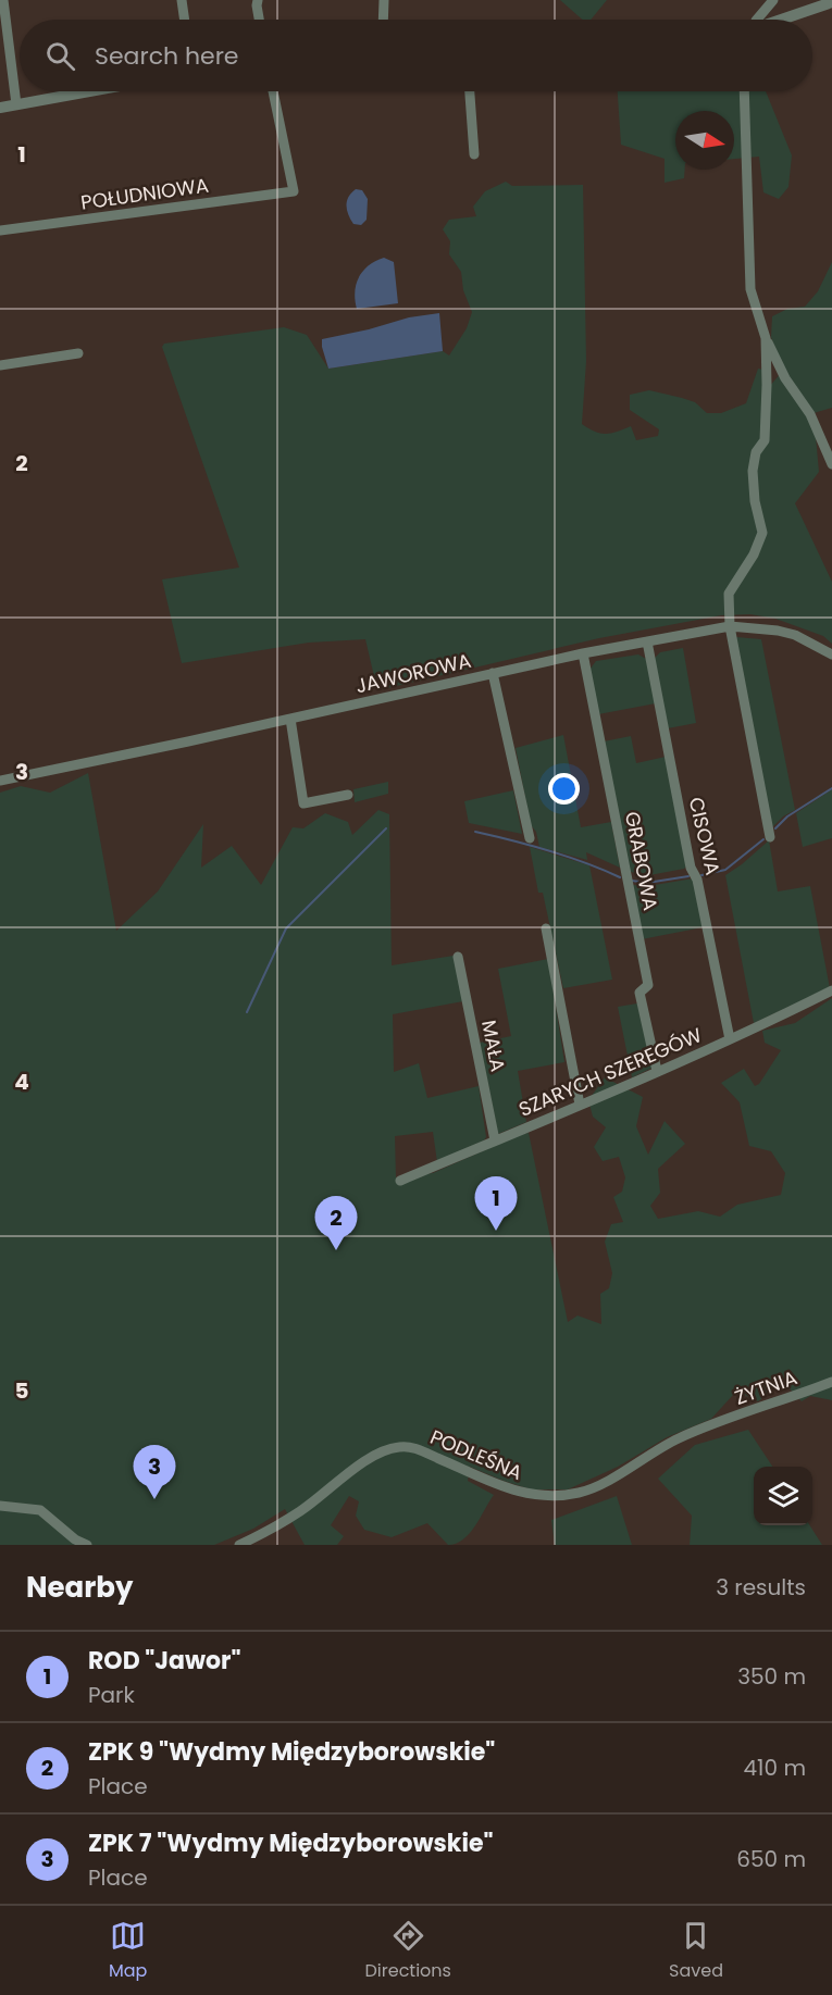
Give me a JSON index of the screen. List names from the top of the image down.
{
  "streets": {
    "street": [
      "POŁUDNIOWA",
      "JAWOROWA",
      "CISOWA",
      "GRABOWA",
      "MAŁA",
      "SZARYCH SZEREGÓW",
      "ŻYTNIA",
      "PODLEŚNA"
    ]
  },
  "crossings": [
    ["JAWOROWA", "CISOWA"],
    ["JAWOROWA", "GRABOWA"],
    ["CISOWA", "SZARYCH SZEREGÓW"],
    ["GRABOWA", "SZARYCH SZEREGÓW"],
    ["MAŁA", "SZARYCH SZEREGÓW"],
    ["ŻYTNIA", "PODLEŚNA"]
  ],
  "north": "right",
  "page": {
    "search": "Search here",
    "pins": ["1", "2", "3"],
    "heading": ["Nearby", "3 results"],
    "list": [
      {
        "mark": "1",
        "name": "ROD \"Jawor\"",
        "note": "Park",
        "value": "350 m"
      },
      {
        "mark": "2",
        "name": "ZPK 9 \"Wydmy Międzyborowskie\"",
        "note": "Place",
        "value": "410 m"
      },
      {
        "mark": "3",
        "name": "ZPK 7 \"Wydmy Międzyborowskie\"",
        "note": "Place",
        "value": "650 m"
      }
    ],
    "nav": ["Map", "Directions", "Saved"]
  },
  "grid": {
    "rows": [
      "1",
      "2",
      "3",
      "4",
      "5"
    ]
  }
}
